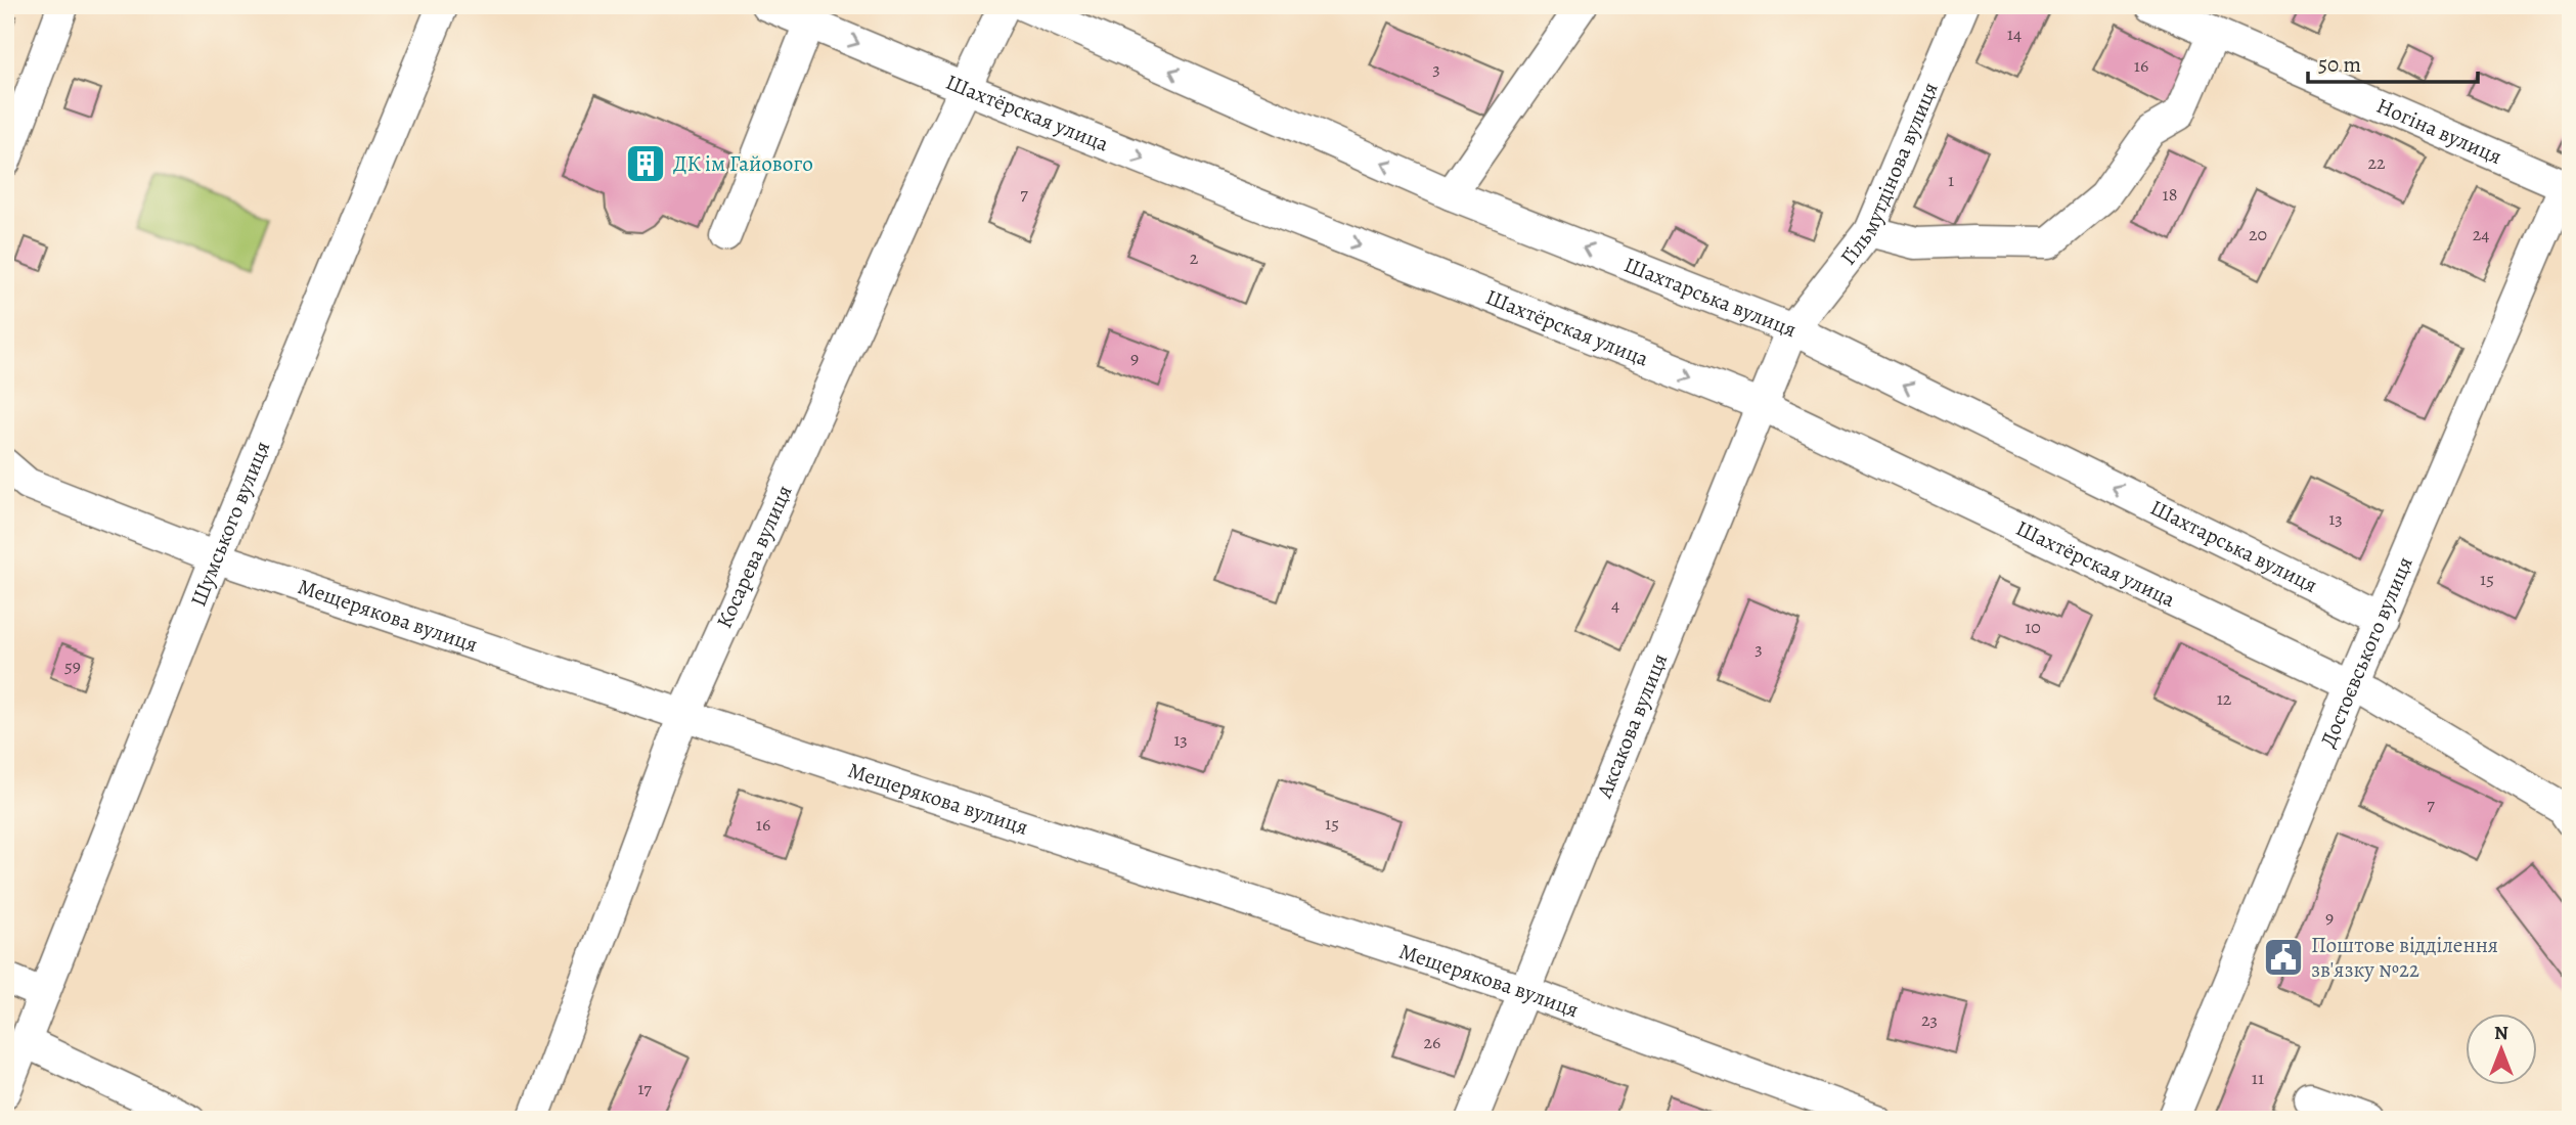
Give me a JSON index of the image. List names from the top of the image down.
{
  "streets": {
    "street": [
      "Шахтёрская улица",
      "Ногіна вулиця",
      "Гільмутдінова вулиця",
      "Шахтарська вулиця",
      "Шумського вулиця",
      "Косарева вулиця",
      "Мещерякова вулиця",
      "Достоєвського вулиця",
      "Аксакова вулиця"
    ]
  },
  "crossings": [
    ["Шахтёрская улица", "Косарева вулиця"],
    ["Шахтёрская улица", "Достоєвського вулиця"],
    ["Шахтёрская улица", "Аксакова вулиця"],
    ["Ногіна вулиця", "Достоєвського вулиця"],
    ["Гільмутдінова вулиця", "Шахтарська вулиця"],
    ["Гільмутдінова вулиця", "Аксакова вулиця"],
    ["Шахтарська вулиця", "Достоєвського вулиця"],
    ["Шахтарська вулиця", "Аксакова вулиця"],
    ["Шумського вулиця", "Мещерякова вулиця"],
    ["Косарева вулиця", "Мещерякова вулиця"],
    ["Мещерякова вулиця", "Аксакова вулиця"]
  ],
  "one_way": ["Шахтёрская улица", "Шахтарська вулиця"],
  "places": {
    "building": ["ДК ім Гайового"],
    "public building": ["Поштове відділення зв'язку №22"]
  },
  "house_numbers": [
    "14",
    "16",
    "3",
    "22",
    "1",
    "7",
    "18",
    "20",
    "24",
    "2",
    "9",
    "13",
    "15",
    "4",
    "10",
    "3",
    "59",
    "12",
    "13",
    "7",
    "15",
    "16",
    "9",
    "23",
    "26",
    "11",
    "17"
  ],
  "scale_bar": "50 m",
  "north": "top"
}
